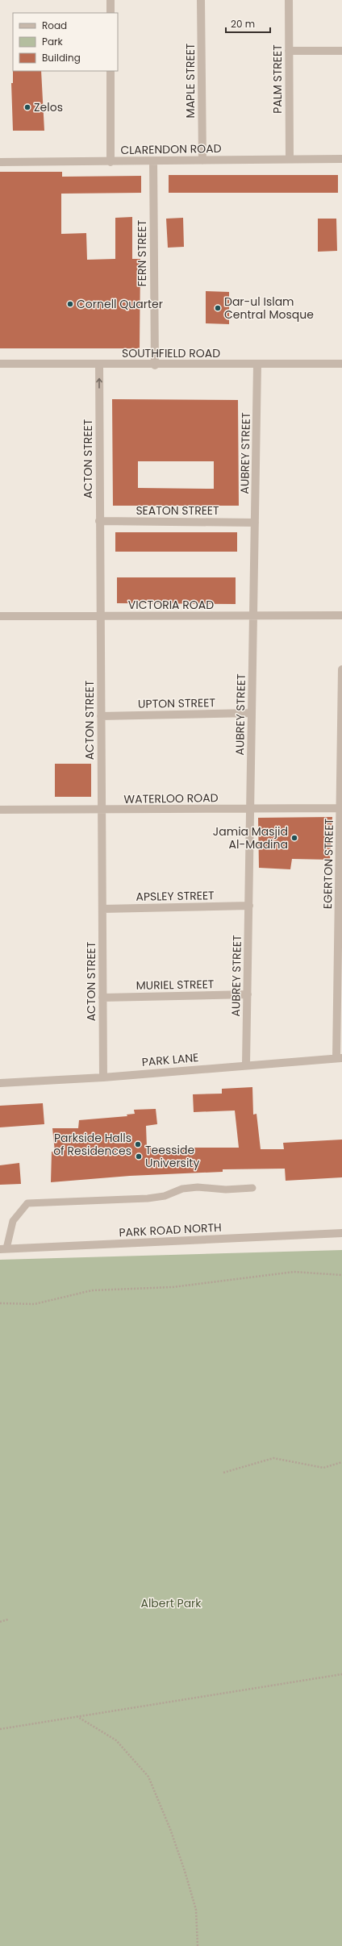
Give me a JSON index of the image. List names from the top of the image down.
{
  "streets": {
    "street": [
      "PALM STREET",
      "MAPLE STREET",
      "CLARENDON ROAD",
      "FERN STREET",
      "SOUTHFIELD ROAD",
      "AUBREY STREET",
      "ACTON STREET",
      "SEATON STREET",
      "VICTORIA ROAD",
      "UPTON STREET",
      "WATERLOO ROAD",
      "EGERTON STREET",
      "APSLEY STREET",
      "MURIEL STREET",
      "PARK LANE",
      "PARK ROAD NORTH"
    ]
  },
  "crossings": [
    ["PALM STREET", "CLARENDON ROAD"],
    ["MAPLE STREET", "CLARENDON ROAD"],
    ["CLARENDON ROAD", "FERN STREET"],
    ["FERN STREET", "SOUTHFIELD ROAD"],
    ["SOUTHFIELD ROAD", "AUBREY STREET"],
    ["SOUTHFIELD ROAD", "ACTON STREET"],
    ["AUBREY STREET", "SEATON STREET"],
    ["AUBREY STREET", "VICTORIA ROAD"],
    ["AUBREY STREET", "UPTON STREET"],
    ["AUBREY STREET", "WATERLOO ROAD"],
    ["AUBREY STREET", "APSLEY STREET"],
    ["AUBREY STREET", "MURIEL STREET"],
    ["AUBREY STREET", "PARK LANE"],
    ["ACTON STREET", "SEATON STREET"],
    ["ACTON STREET", "VICTORIA ROAD"],
    ["ACTON STREET", "UPTON STREET"],
    ["ACTON STREET", "WATERLOO ROAD"],
    ["ACTON STREET", "APSLEY STREET"],
    ["ACTON STREET", "MURIEL STREET"],
    ["ACTON STREET", "PARK LANE"],
    ["WATERLOO ROAD", "EGERTON STREET"],
    ["EGERTON STREET", "PARK LANE"]
  ],
  "parks": ["Albert Park"],
  "places": [
    "Zelos",
    "Cornell Quarter",
    "Dar-ul Islam Central Mosque",
    "Jamia Masjid Al-Madina",
    "Parkside Halls of Residences",
    "Teesside University"
  ],
  "legend": ["Road", "Park", "Building"],
  "scale_bar": "20 m"
}
